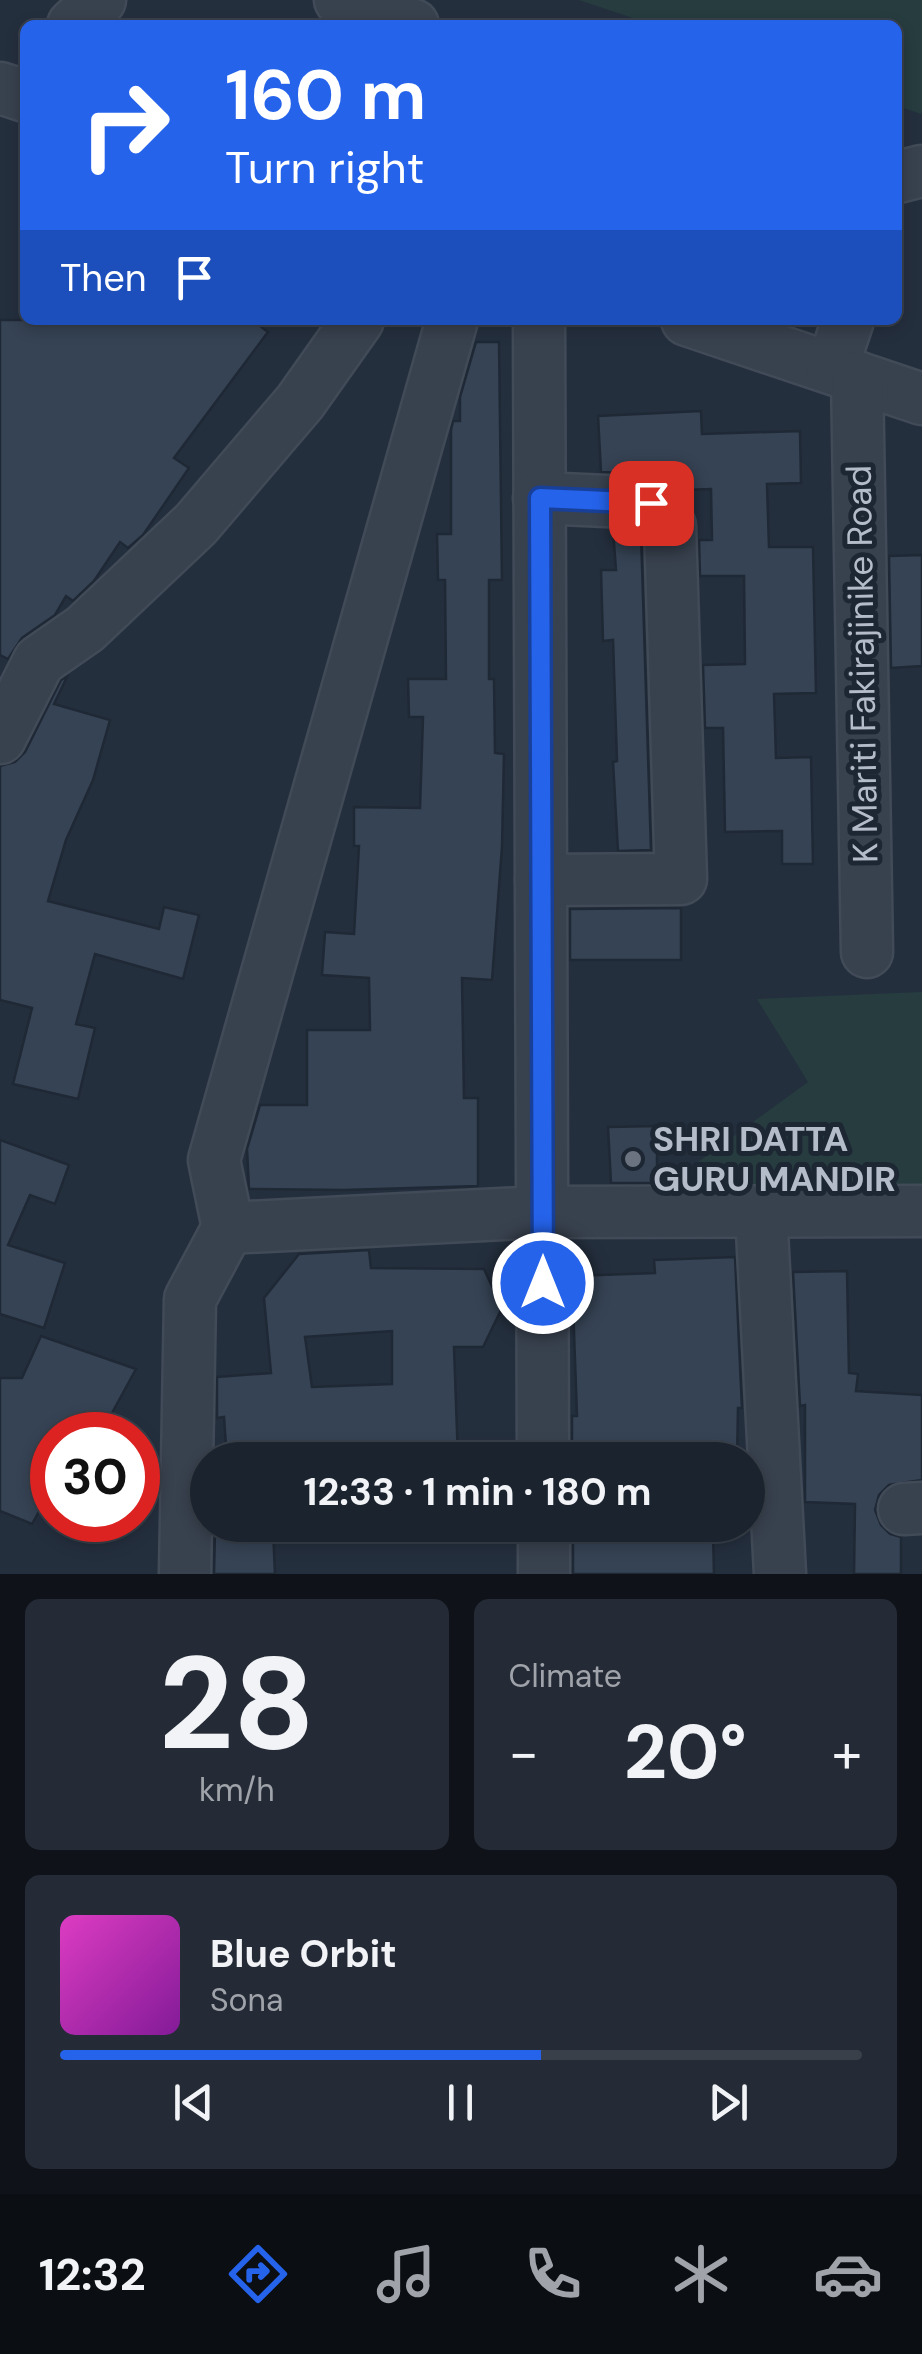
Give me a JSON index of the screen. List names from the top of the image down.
{
  "streets": {
    "street": ["K Mariti Fakirajinike Road"]
  },
  "places": ["SHRI DATTA GURU MANDIR"],
  "page": {
    "turn": ["160 m", "Turn right"],
    "then": "Then",
    "limit": "30",
    "trip": "12:33 · 1 min · 180 m",
    "tile": [
      ["28", "km/h"],
      "Climate"
    ],
    "heat": ["−", "20°", "+"],
    "song": ["Blue Orbit", "Sona"],
    "tabs": "12:32"
  }
}
